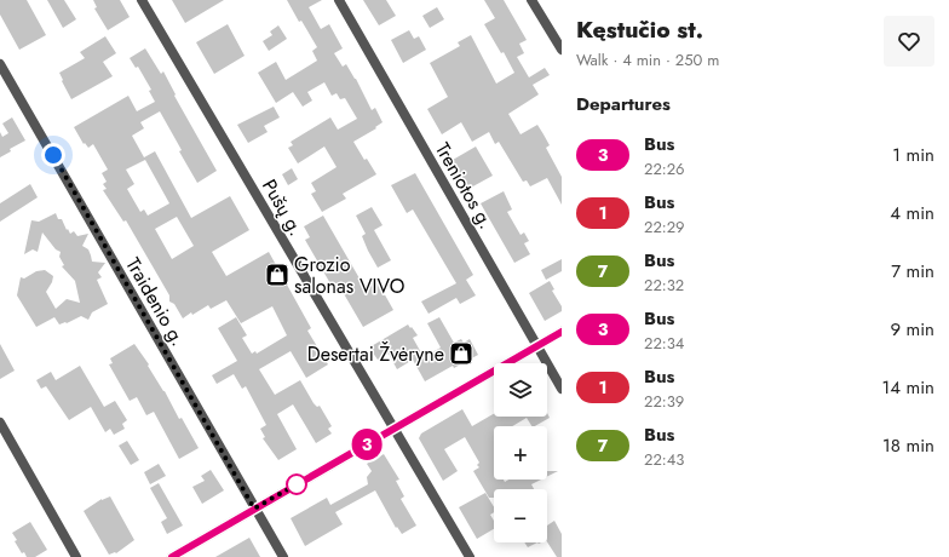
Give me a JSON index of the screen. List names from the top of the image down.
{
  "streets": {
    "street": ["Treniotos g.", "Pušų g.", "Traidenio g."]
  },
  "places": {
    "shop": ["Grozio salonas VIVO", "Desertai Žvėryne"]
  },
  "lines": ["bus line 3"],
  "page": {
    "on_map": "3",
    "heading": [
      ["Kęstučio st.", "Walk · 4 min · 250 m"],
      "Departures"
    ],
    "list": [
      {
        "mark": "3",
        "name": "Bus",
        "note": "22:26",
        "value": "1 min"
      },
      {
        "mark": "1",
        "name": "Bus",
        "note": "22:29",
        "value": "4 min"
      },
      {
        "mark": "7",
        "name": "Bus",
        "note": "22:32",
        "value": "7 min"
      },
      {
        "mark": "3",
        "name": "Bus",
        "note": "22:34",
        "value": "9 min"
      },
      {
        "mark": "1",
        "name": "Bus",
        "note": "22:39",
        "value": "14 min"
      },
      {
        "mark": "7",
        "name": "Bus",
        "note": "22:43",
        "value": "18 min"
      }
    ],
    "map_buttons": ["+", "−"]
  }
}
